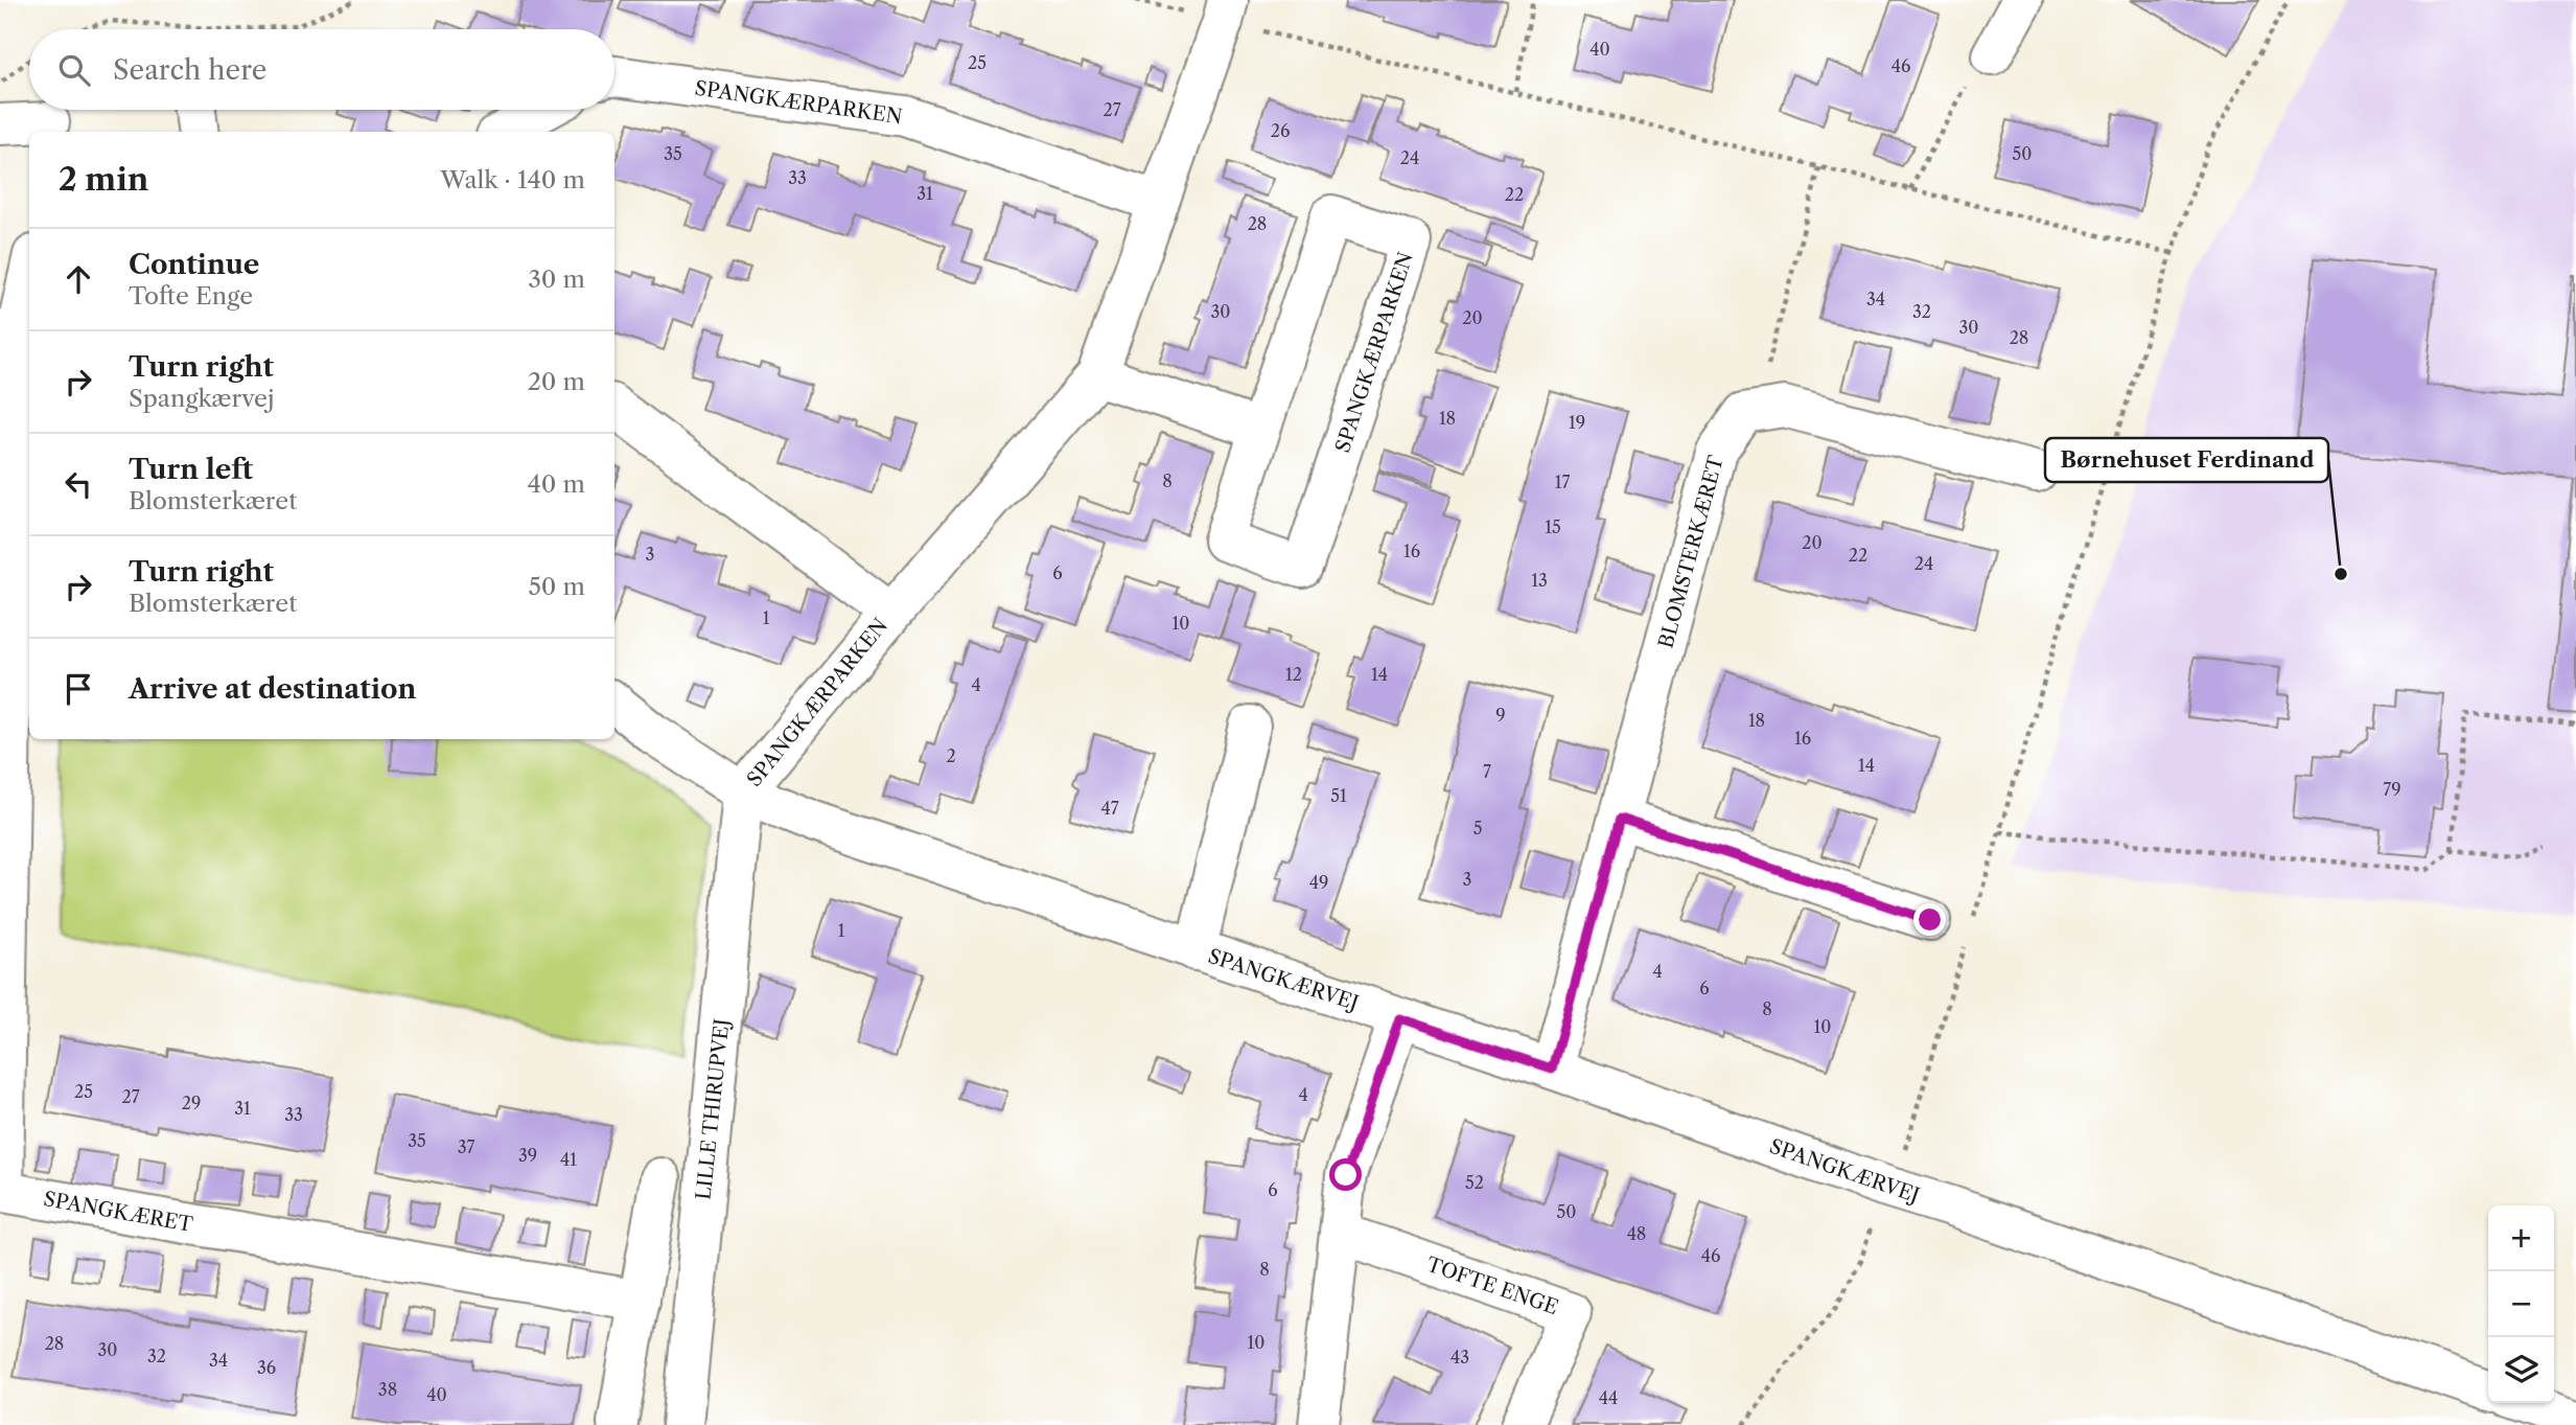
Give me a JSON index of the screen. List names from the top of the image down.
{
  "streets": {
    "street": [
      "SPANGKÆRPARKEN",
      "BLOMSTERKÆRET",
      "SPANGKÆRVEJ",
      "LILLE THIRUPVEJ",
      "SPANGKÆRET",
      "TOFTE ENGE"
    ]
  },
  "crossings": [
    ["SPANGKÆRPARKEN", "SPANGKÆRVEJ"],
    ["SPANGKÆRPARKEN", "LILLE THIRUPVEJ"],
    ["BLOMSTERKÆRET", "SPANGKÆRVEJ"],
    ["SPANGKÆRVEJ", "LILLE THIRUPVEJ"]
  ],
  "places": ["Børnehuset Ferdinand"],
  "house_numbers": [
    "40",
    "25",
    "46",
    "27",
    "26",
    "35",
    "50",
    "24",
    "33",
    "31",
    "22",
    "28",
    "34",
    "30",
    "32",
    "20",
    "30",
    "28",
    "18",
    "19",
    "8",
    "17",
    "15",
    "20",
    "16",
    "3",
    "22",
    "24",
    "6",
    "13",
    "1",
    "10",
    "12",
    "14",
    "4",
    "9",
    "18",
    "16",
    "2",
    "14",
    "7",
    "79",
    "51",
    "47",
    "5",
    "3",
    "49",
    "1",
    "4",
    "6",
    "8",
    "10",
    "25",
    "4",
    "27",
    "29",
    "31",
    "33",
    "35",
    "37",
    "39",
    "41",
    "52",
    "6",
    "50",
    "48",
    "46",
    "8",
    "10",
    "28",
    "30",
    "32",
    "43",
    "34",
    "36",
    "38",
    "40",
    "44"
  ],
  "page": {
    "search": "Search here",
    "heading": ["2 min", "Walk · 140 m"],
    "list": [
      ["Continue", "Tofte Enge", "30 m"],
      ["Turn right", "Spangkærvej", "20 m"],
      ["Turn left", "Blomsterkæret", "40 m"],
      ["Turn right", "Blomsterkæret", "50 m"],
      "Arrive at destination"
    ],
    "map_buttons": ["+", "−"]
  }
}
